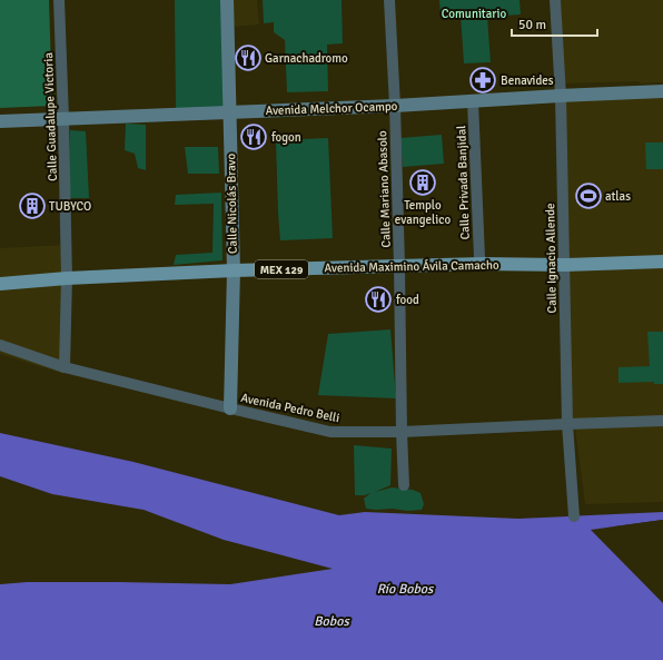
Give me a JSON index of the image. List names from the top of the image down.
{
  "streets": {
    "main road": ["Avenida Maximino Ávila Camacho", "MEX 129"],
    "street": [
      "Avenida Melchor Ocampo",
      "Calle Guadalupe Victoria",
      "Calle Privada Banjidal",
      "Calle Mariano Abasolo",
      "Calle Nicolás Bravo",
      "Calle Ignacio Allende",
      "Avenida Pedro Belli"
    ]
  },
  "crossings": [
    ["Avenida Melchor Ocampo", "Calle Guadalupe Victoria"],
    ["Avenida Melchor Ocampo", "Calle Privada Banjidal"],
    ["Avenida Melchor Ocampo", "Calle Mariano Abasolo"],
    ["Avenida Melchor Ocampo", "Calle Nicolás Bravo"],
    ["Avenida Melchor Ocampo", "Calle Ignacio Allende"],
    ["Calle Guadalupe Victoria", "Avenida Maximino Ávila Camacho"],
    ["Calle Guadalupe Victoria", "Avenida Pedro Belli"],
    ["Calle Privada Banjidal", "Avenida Maximino Ávila Camacho"],
    ["Calle Mariano Abasolo", "Avenida Maximino Ávila Camacho"],
    ["Calle Mariano Abasolo", "Avenida Pedro Belli"],
    ["Calle Nicolás Bravo", "Avenida Maximino Ávila Camacho"],
    ["Calle Nicolás Bravo", "Avenida Pedro Belli"],
    ["Calle Ignacio Allende", "Avenida Maximino Ávila Camacho"],
    ["Calle Ignacio Allende", "Avenida Pedro Belli"]
  ],
  "water": ["Río Bobos", "Bobos"],
  "parks": ["Comunitario"],
  "places": {
    "restaurant": ["Garnachadromo", "fogon", "food"],
    "pharmacy": ["Benavides"],
    "building": ["Templo evangelico", "TUBYCO"],
    "sports": ["atlas"]
  },
  "scale_bar": "50 m"
}
